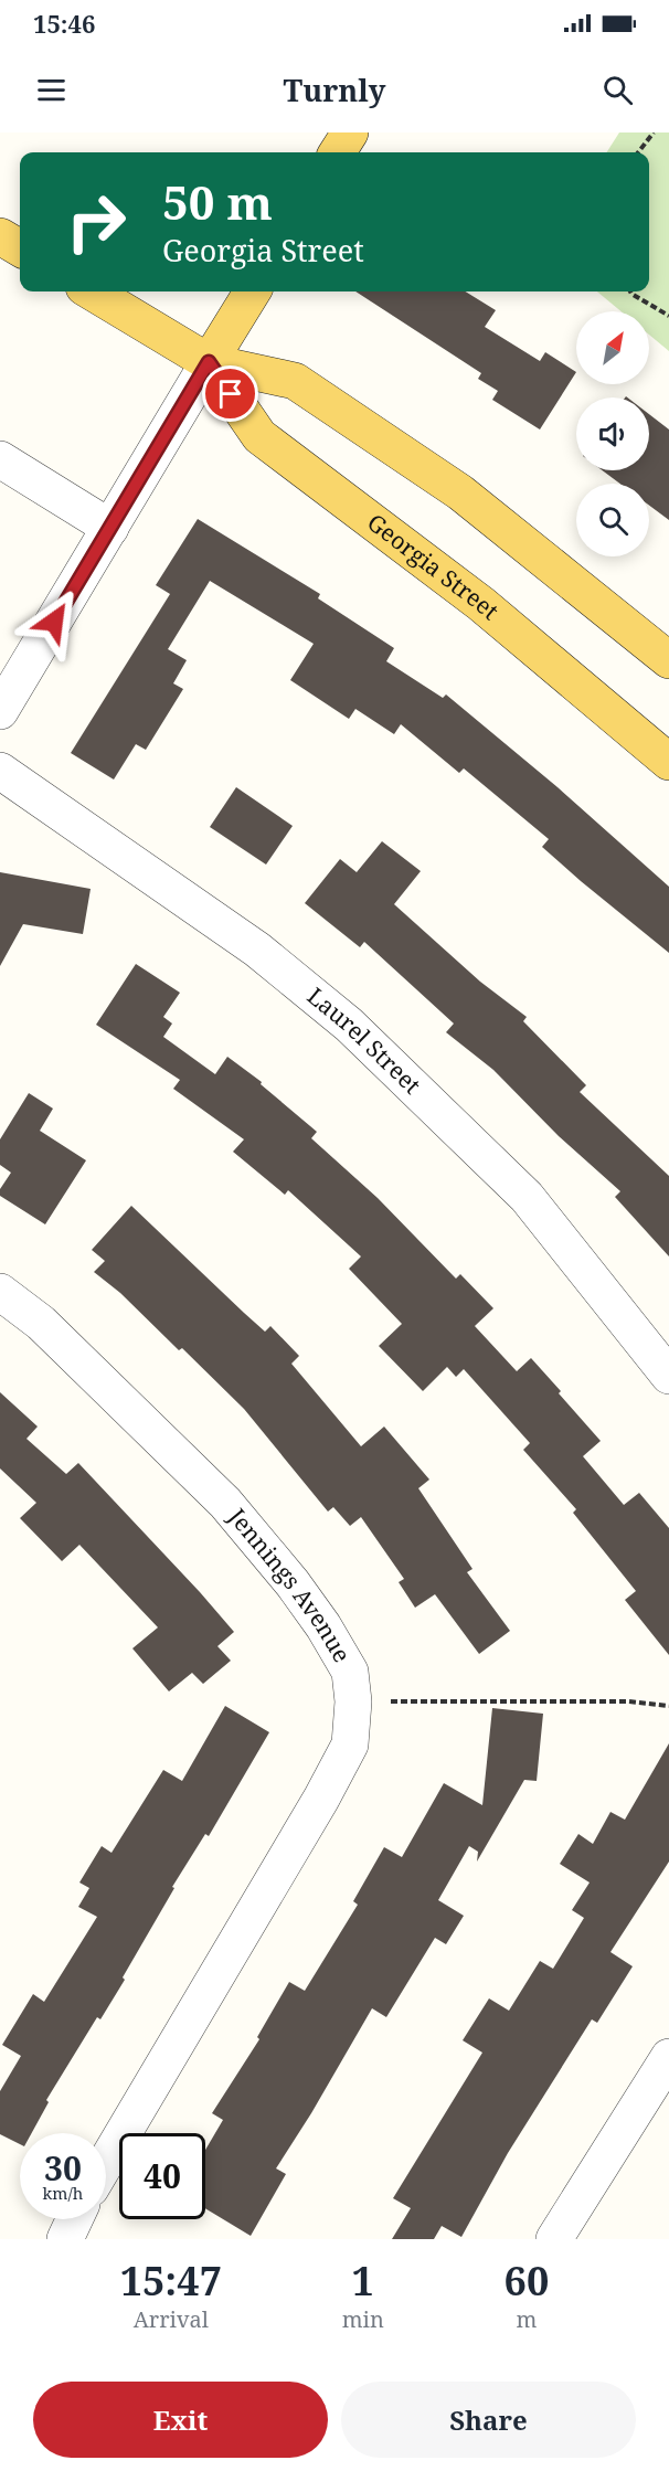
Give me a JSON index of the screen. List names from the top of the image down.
{
  "streets": {
    "main road": ["Georgia Street"],
    "street": ["Laurel Street", "Jennings Avenue"]
  },
  "north": "top right",
  "page": {
    "status": "15:46",
    "header": "Turnly",
    "turn": ["50 m", "Georgia Street"],
    "speed": "30 km/h",
    "limit": "40",
    "eta": [
      "15:47",
      "Arrival",
      "1",
      "min",
      "60",
      "m"
    ],
    "buttons": ["Exit", "Share"]
  }
}
